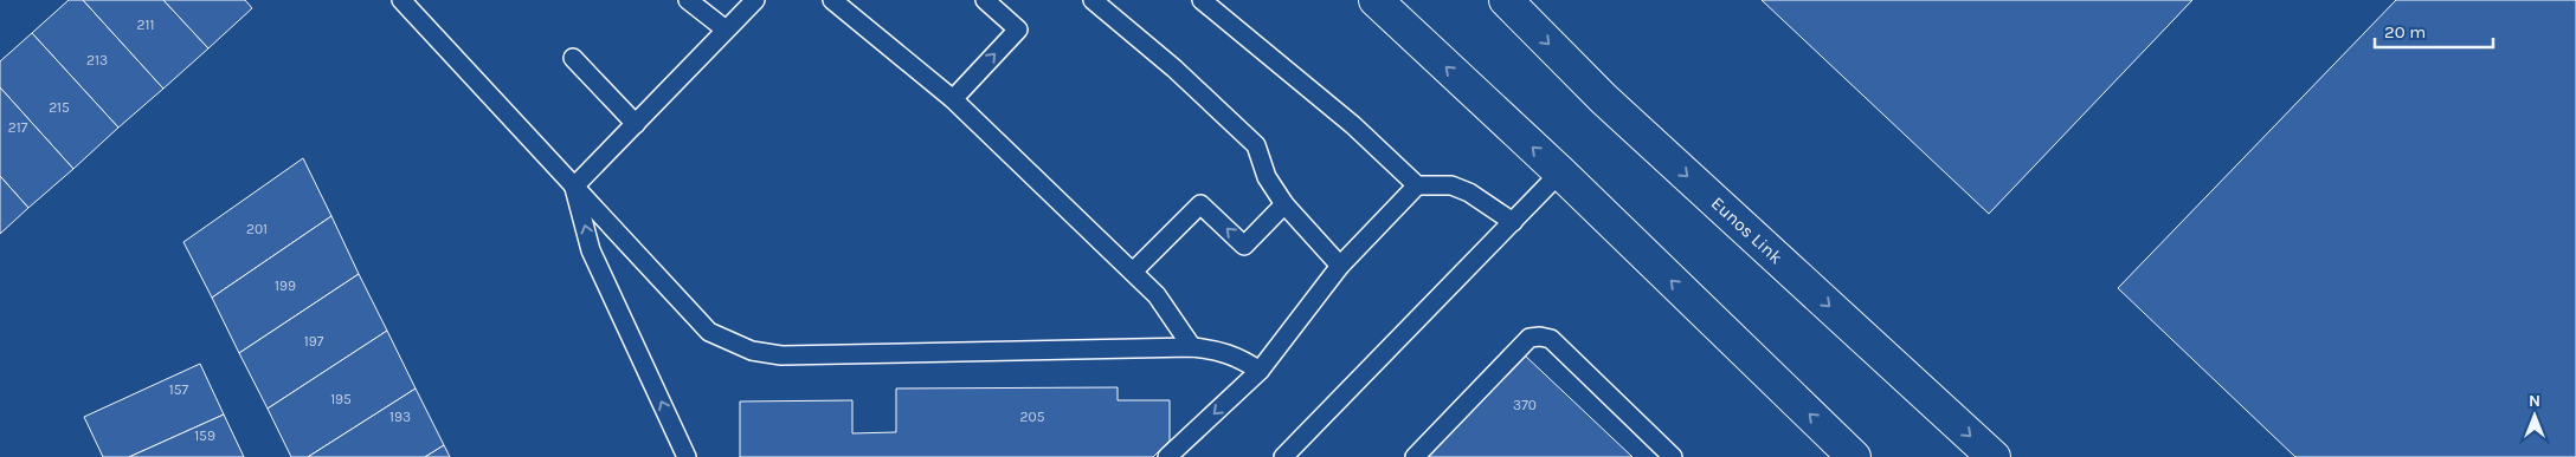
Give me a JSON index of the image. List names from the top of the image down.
{
  "streets": {
    "highway": ["Eunos Link"]
  },
  "house_numbers": [
    "211",
    "213",
    "215",
    "217",
    "201",
    "199",
    "197",
    "157",
    "195",
    "370",
    "193",
    "205",
    "159"
  ],
  "scale_bar": "20 m",
  "north": "top"
}
